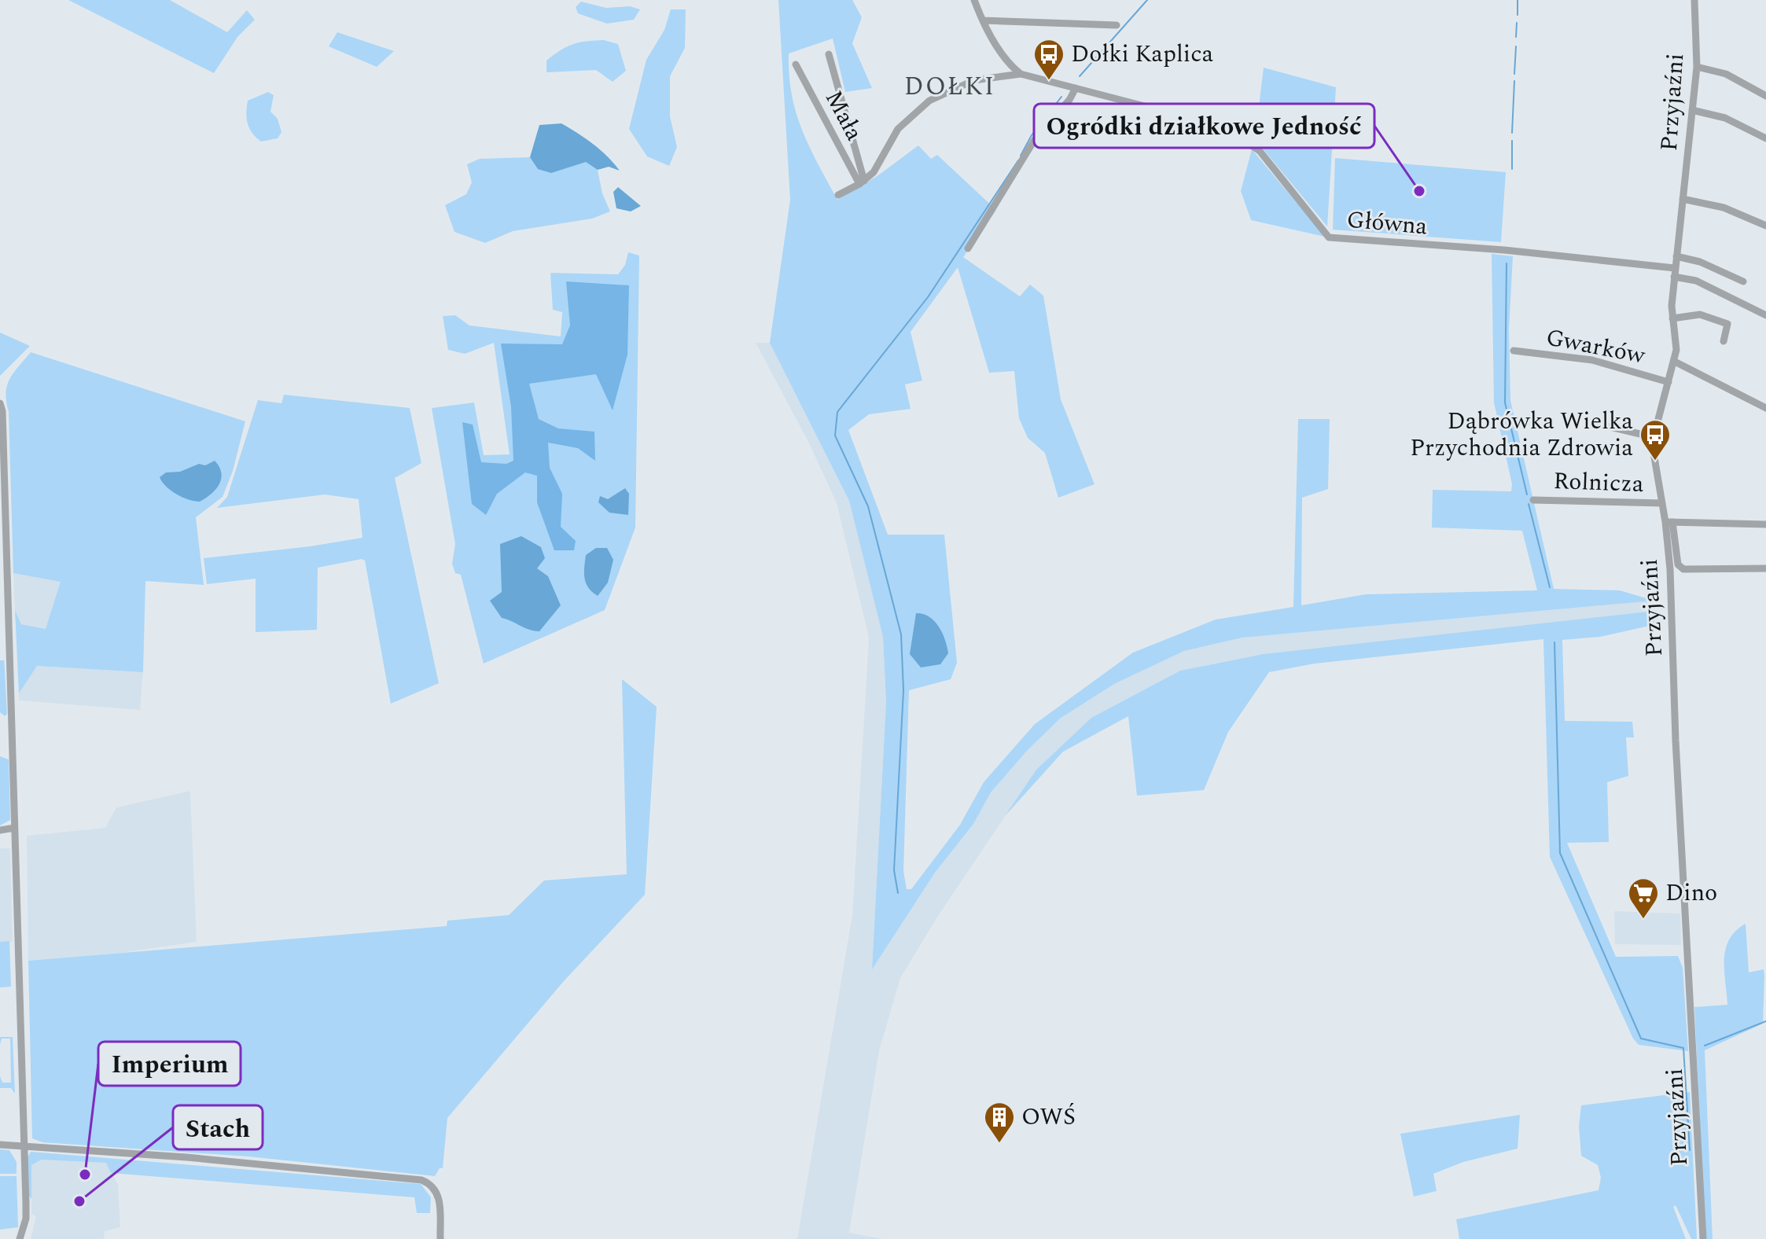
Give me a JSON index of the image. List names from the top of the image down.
{
  "streets": {
    "street": [
      "Przyjaźni",
      "Mała",
      "Główna",
      "Gwarków",
      "Rolnicza"
    ]
  },
  "crossings": [
    ["Przyjaźni", "Główna"],
    ["Przyjaźni", "Gwarków"],
    ["Przyjaźni", "Rolnicza"],
    ["Mała", "Główna"]
  ],
  "districts": ["DOŁKI"],
  "places": {
    "bus stop": ["Dołki Kaplica", "Dąbrówka Wielka Przychodnia Zdrowia"],
    "other": ["Ogródki działkowe Jedność", "Imperium", "Stach"],
    "supermarket": ["Dino"],
    "building": ["OWŚ"]
  }
}
